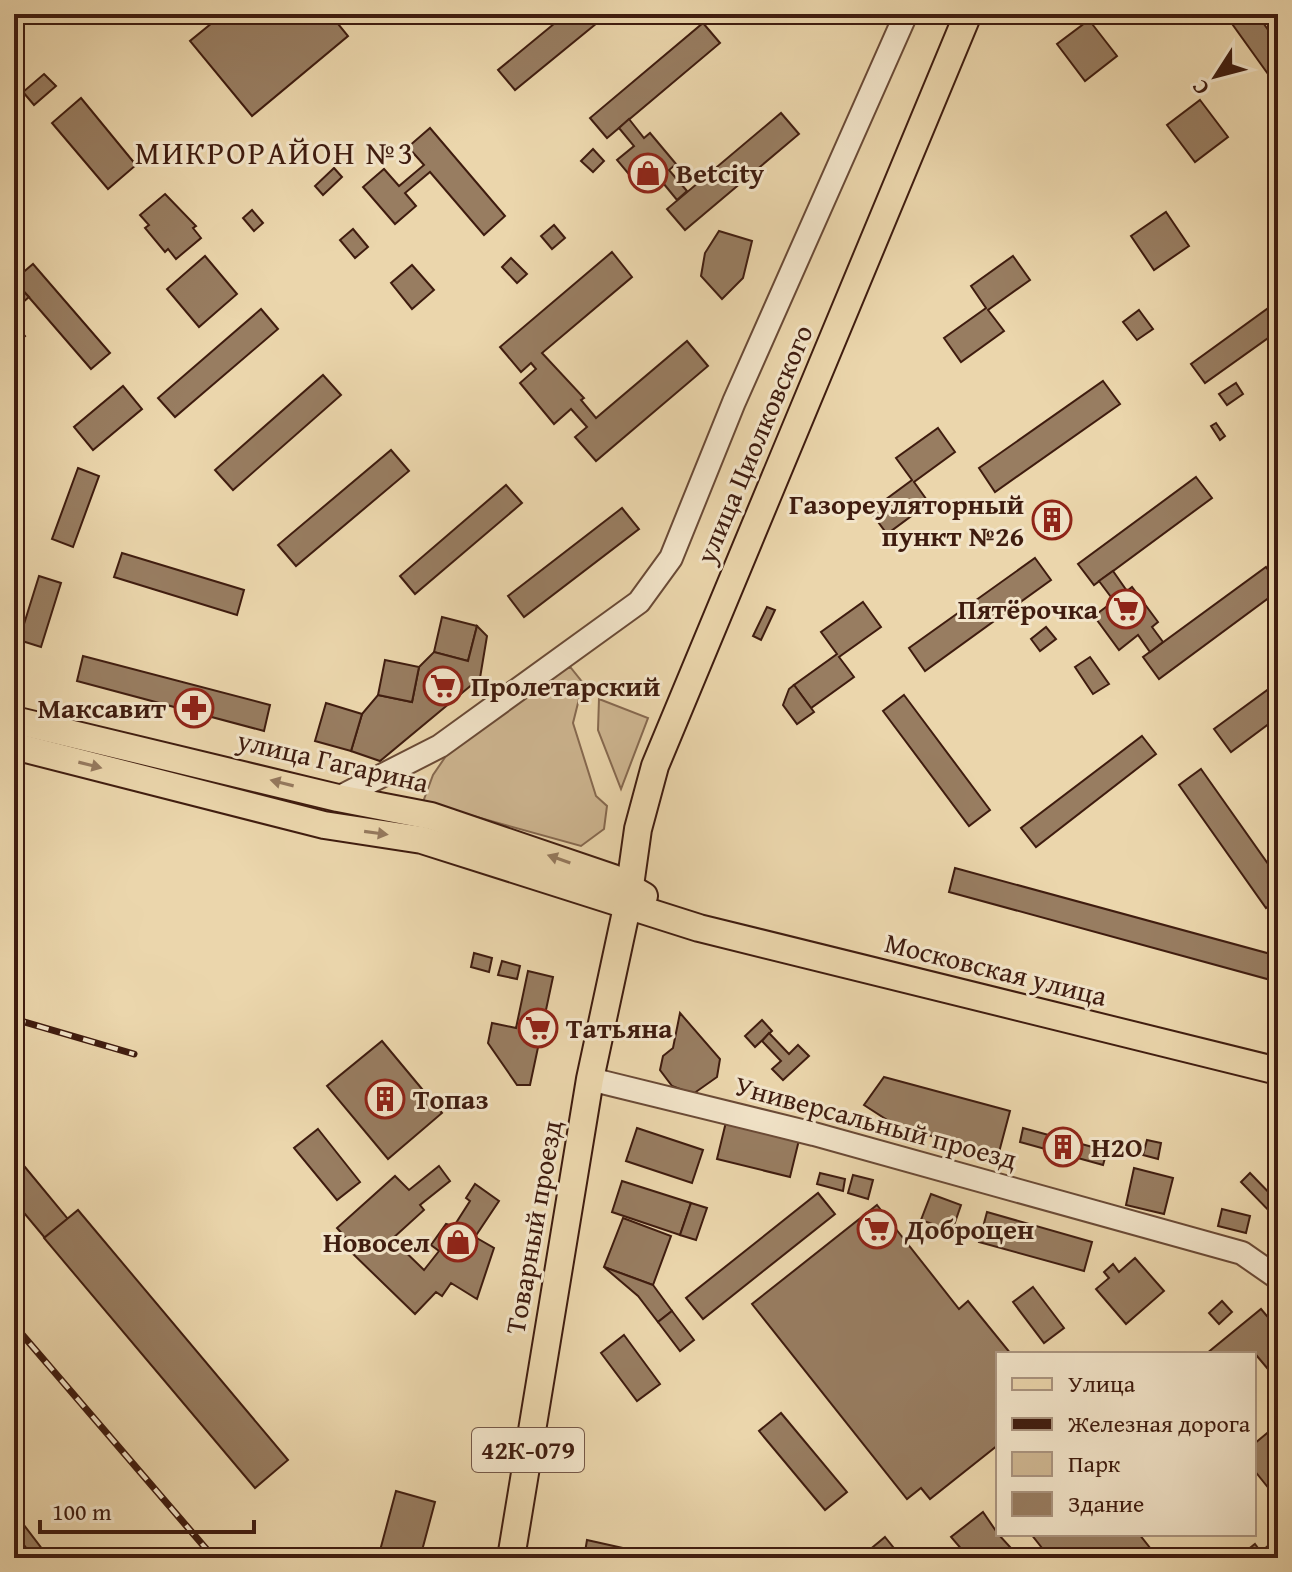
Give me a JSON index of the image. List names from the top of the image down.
{
  "streets": {
    "main road": [
      "улица Циолковского",
      "улица Гагарина",
      "Московская улица",
      "Товарный проезд",
      "42К-079"
    ],
    "street": ["Универсальный проезд"]
  },
  "crossings": [
    ["улица Циолковского", "улица Гагарина"],
    ["улица Циолковского", "Московская улица"],
    ["улица Циолковского", "Товарный проезд"],
    ["улица Гагарина", "Московская улица"],
    ["улица Гагарина", "Товарный проезд"],
    ["Московская улица", "Товарный проезд"],
    ["Универсальный проезд", "Товарный проезд"]
  ],
  "districts": ["МИКРОРАЙОН №3"],
  "places": {
    "shop": ["Betcity", "Новосел"],
    "building": ["Газореуляторный пункт №26", "Топаз", "Н2О"],
    "supermarket": [
      "Пятёрочка",
      "Пролетарский",
      "Татьяна",
      "Доброцен"
    ],
    "pharmacy": ["Максавит"]
  },
  "legend": [
    "Улица",
    "Железная дорога",
    "Парк",
    "Здание"
  ],
  "scale_bar": "100 m",
  "north": "bottom left"
}
